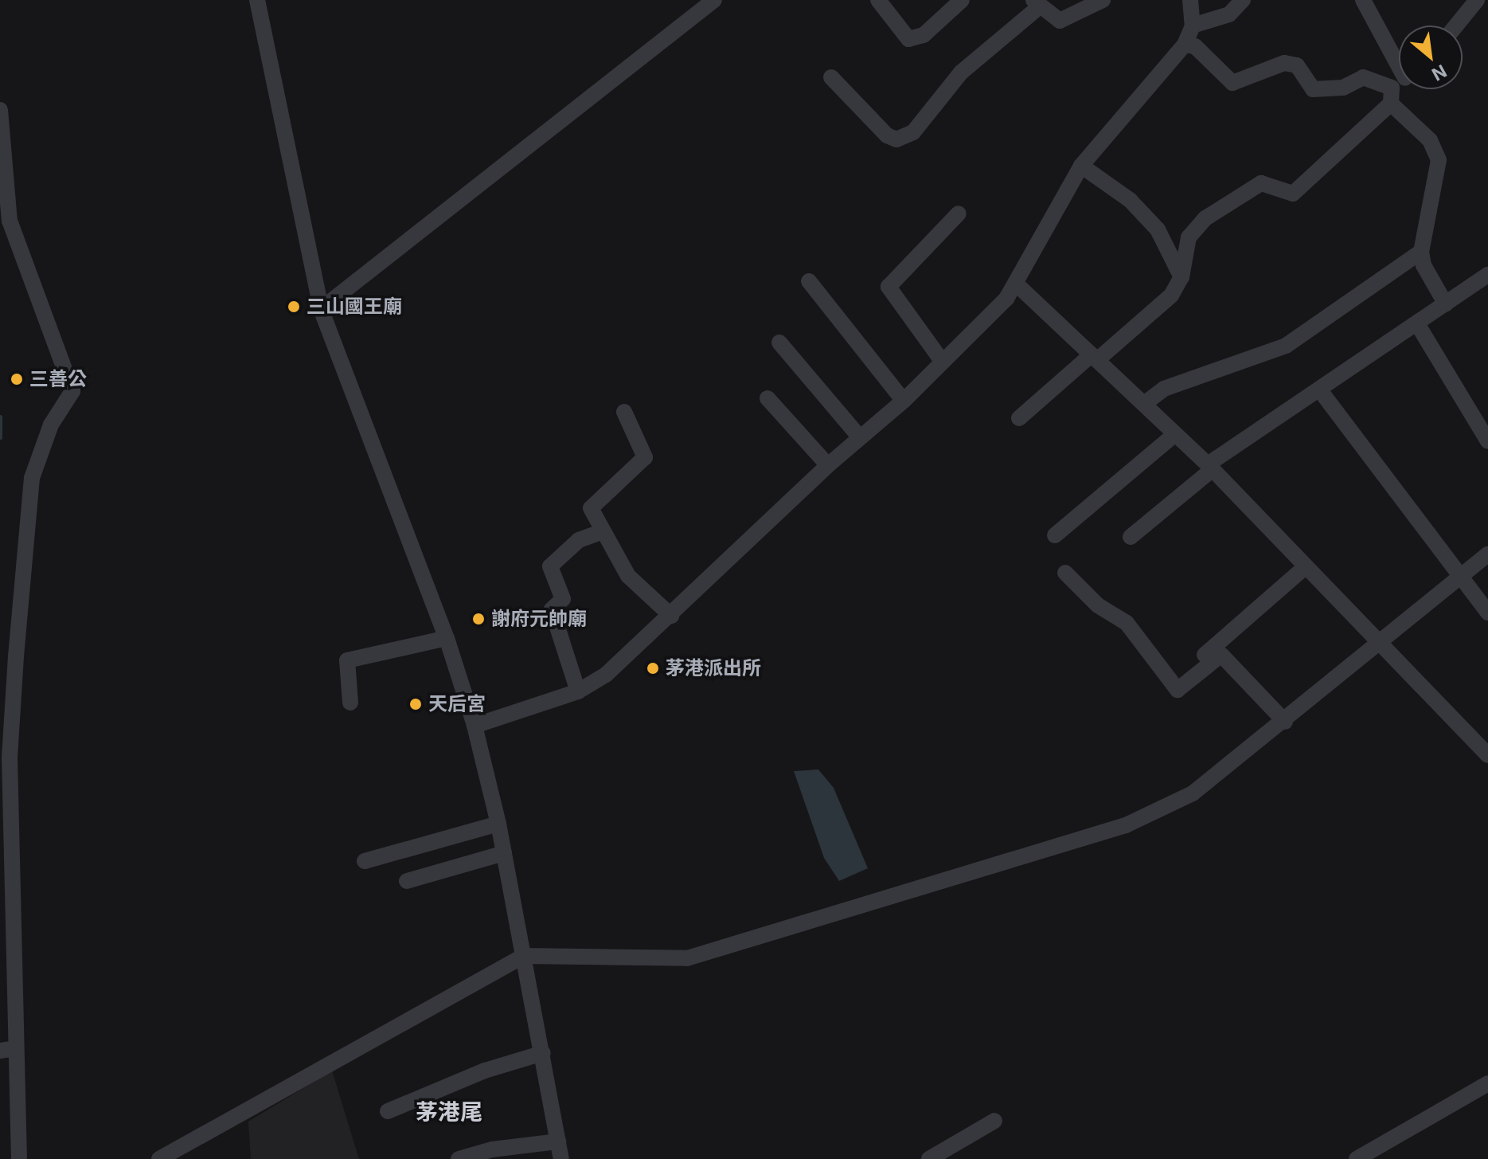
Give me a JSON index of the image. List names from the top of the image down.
{
  "districts": ["茅港尾"],
  "places": [
    "三山國王廟",
    "三善公",
    "謝府元帥廟",
    "茅港派出所",
    "天后宮"
  ],
  "north": "bottom right"
}
